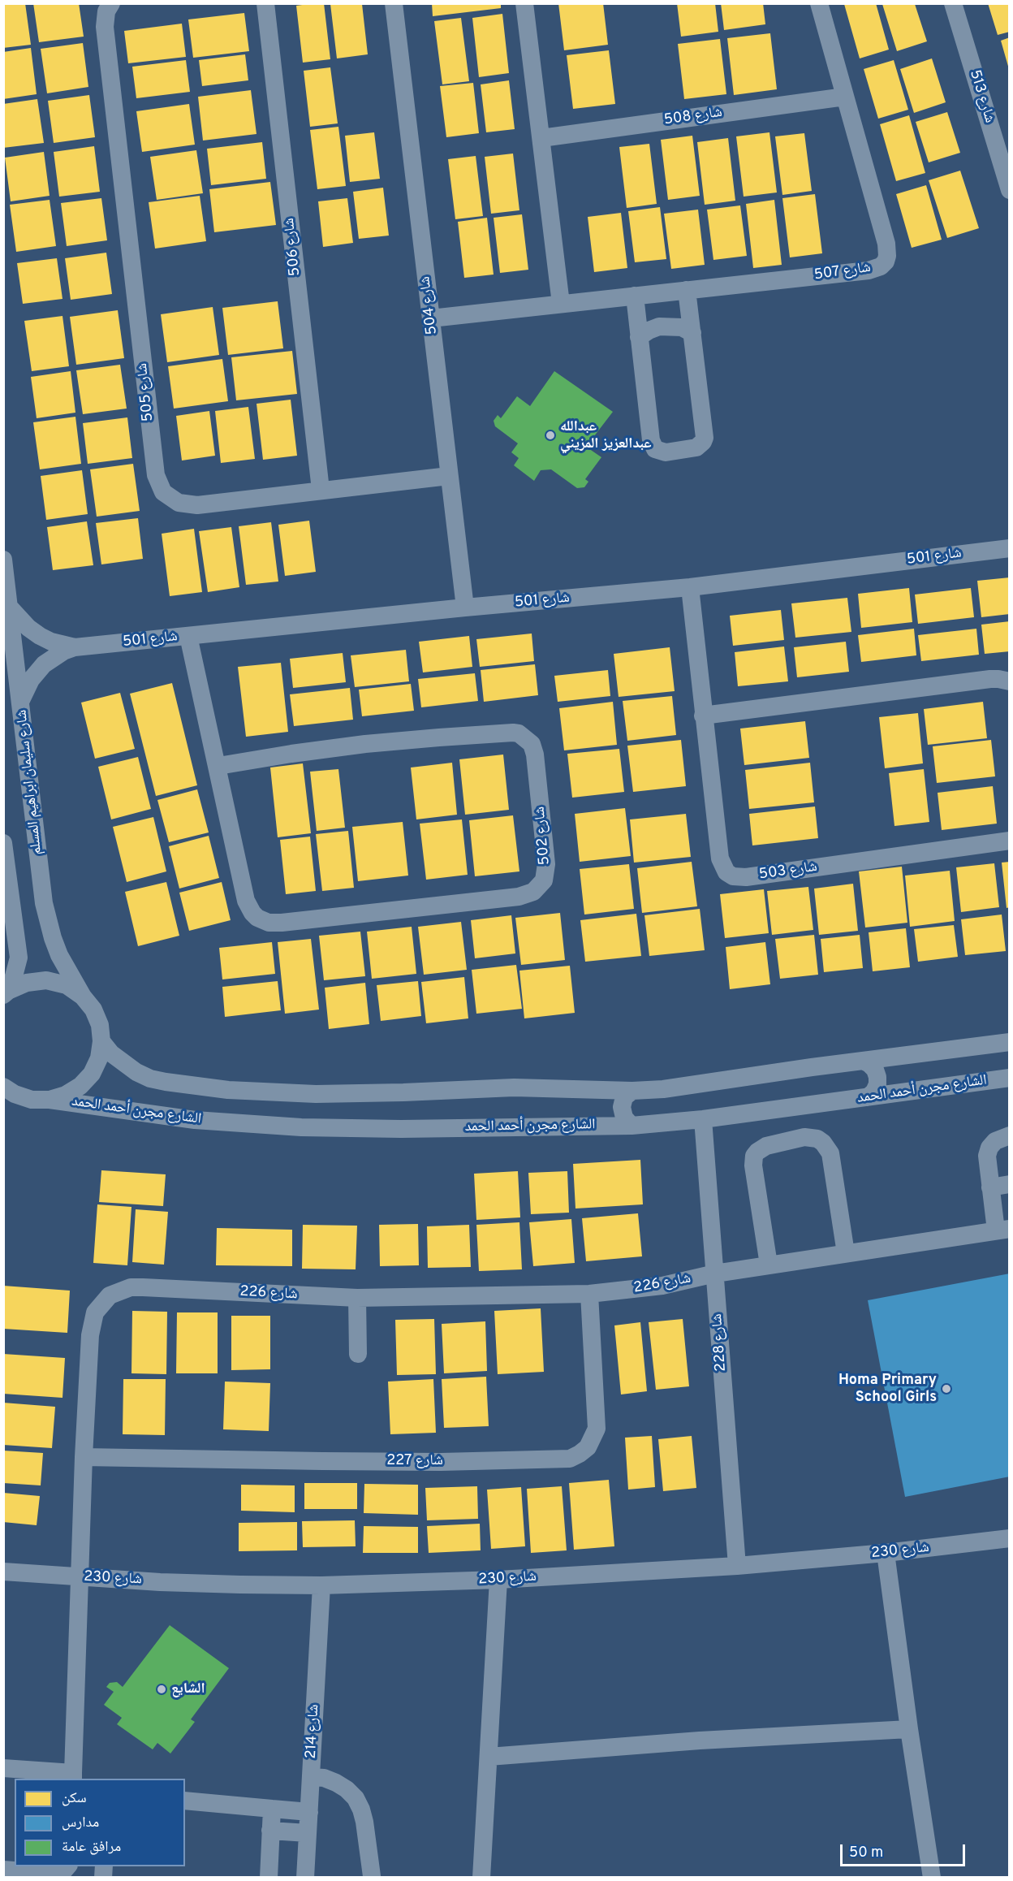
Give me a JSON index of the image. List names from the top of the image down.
{
  "streets": {
    "street": [
      "شارع 513",
      "شارع 508",
      "شارع 506",
      "شارع 507",
      "شارع 504",
      "شارع 505",
      "شارع 501",
      "شارع سليمان ابراهيم المسلم",
      "شارع 502",
      "شارع 503",
      "الشارع مجرن أحمد الحمد",
      "شارع 226",
      "شارع 228",
      "شارع 227",
      "شارع 230",
      "شارع 214"
    ]
  },
  "crossings": [
    ["شارع 508", "شارع 507"],
    ["شارع 506", "شارع 505"],
    ["شارع 507", "شارع 504"],
    ["شارع 504", "شارع 505"],
    ["شارع 504", "شارع 501"],
    ["شارع 501", "شارع سليمان ابراهيم المسلم"],
    ["شارع 501", "شارع 502"],
    ["شارع 501", "شارع 503"],
    ["الشارع مجرن أحمد الحمد", "شارع 228"],
    ["شارع 226", "شارع 228"],
    ["شارع 226", "شارع 227"],
    ["شارع 226", "شارع 230"],
    ["شارع 228", "شارع 230"],
    ["شارع 230", "شارع 214"]
  ],
  "places": ["عبدالله عبدالعزيز المزيني", "Homa Primary School Girls", "الشايع"],
  "legend": ["سكن", "مدارس", "مرافق عامة"],
  "scale_bar": "50 m"
}
